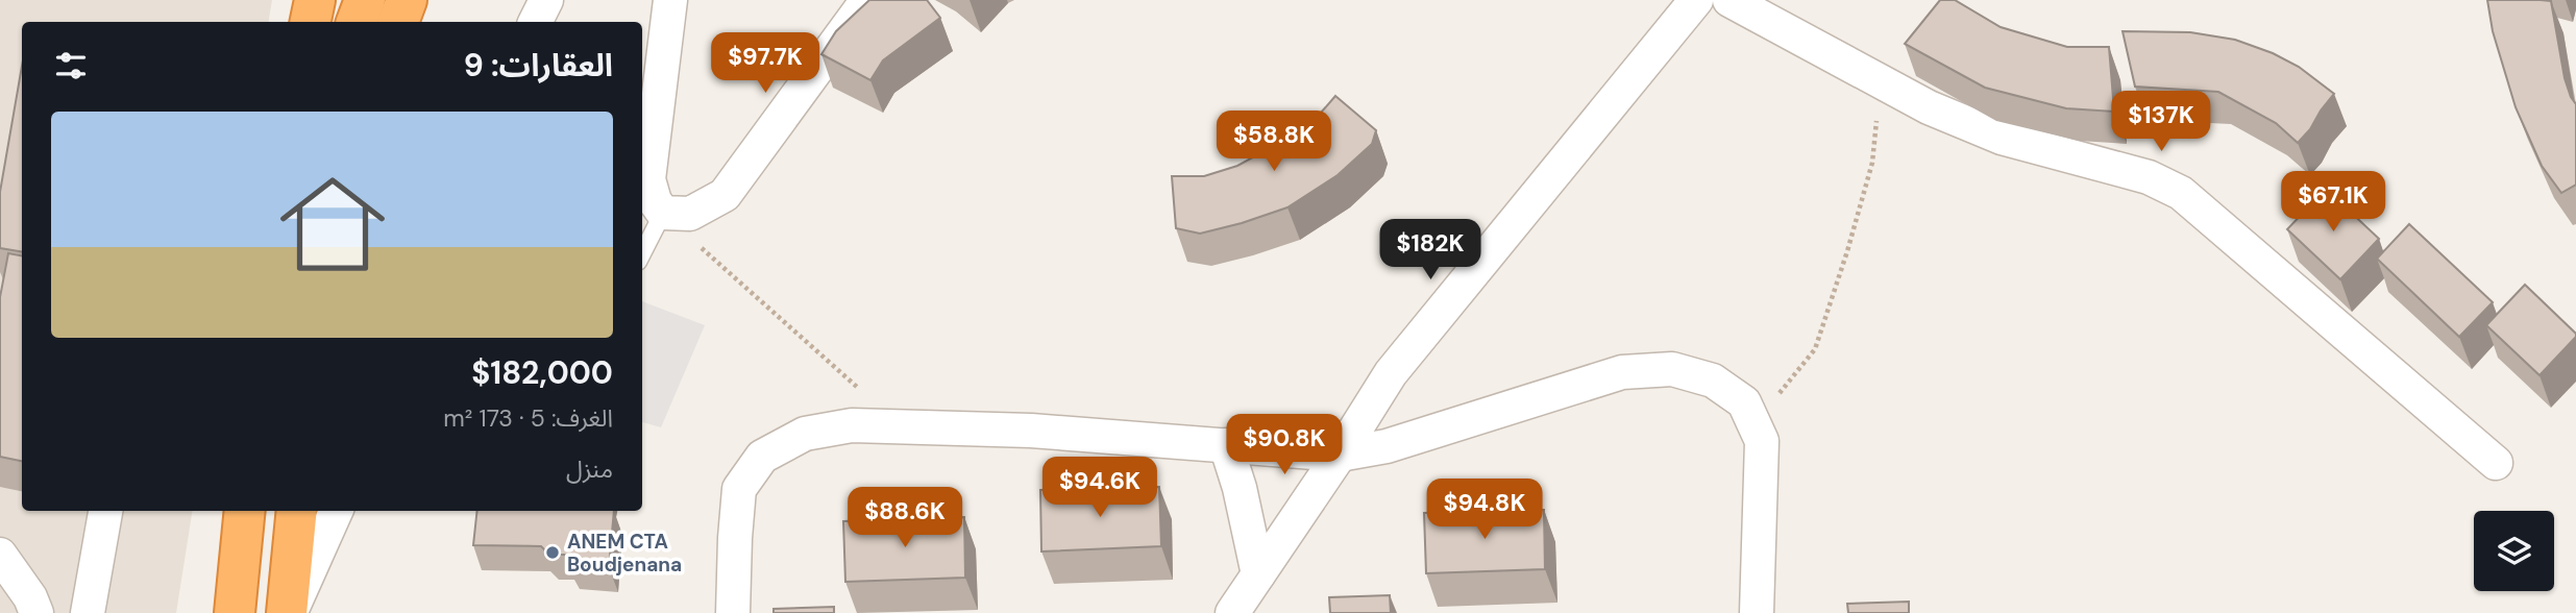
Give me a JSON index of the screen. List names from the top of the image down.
{
  "places": ["ANEM CTA Boudjenana"],
  "page": {
    "heading": "العقارات: 9",
    "price": [
      "$97.7K",
      "$137K",
      "$58.8K",
      "$67.1K",
      "$182K",
      "$90.8K",
      "$94.6K",
      "$94.8K",
      "$88.6K"
    ],
    "list": [
      {
        "name": "$182,000",
        "note": "الغرف: 5 · 173 m² · منزل"
      }
    ]
  }
}
